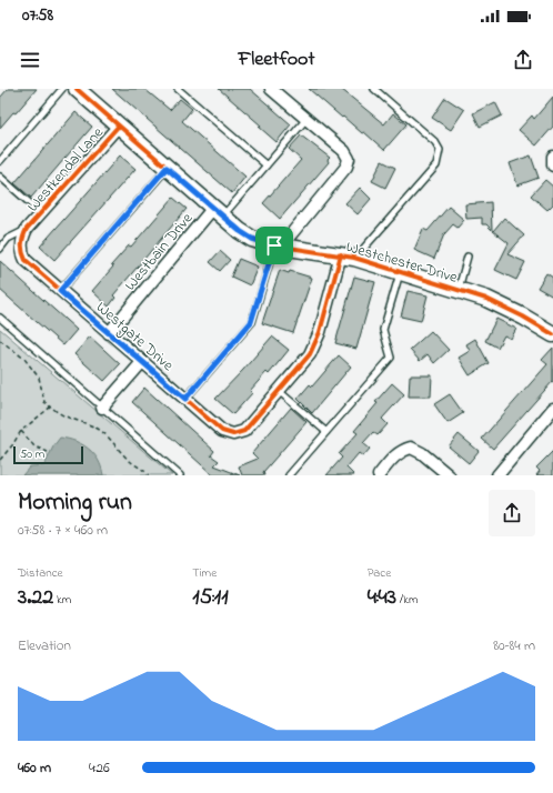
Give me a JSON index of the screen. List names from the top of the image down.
{
  "streets": {
    "street": [
      "Westkendal Lane",
      "Westbain Drive",
      "Westchester Drive",
      "Westgate Drive"
    ]
  },
  "crossings": [
    ["Westkendal Lane", "Westchester Drive"],
    ["Westkendal Lane", "Westgate Drive"],
    ["Westbain Drive", "Westchester Drive"],
    ["Westbain Drive", "Westgate Drive"]
  ],
  "scale_bar": "50 m",
  "page": {
    "status": "07:58",
    "header": "Fleetfoot",
    "scale": "50 m",
    "heading": ["Morning run", "07:58 · 7 × 460 m"],
    "stats": [
      ["Distance", "3.22 km"],
      ["Time", "15:11"],
      ["Pace", "4:43 /km"]
    ],
    "chart": ["Elevation", "80–84 m"],
    "list": [
      {
        "name": "460 m",
        "note": "4:26"
      }
    ]
  }
}
